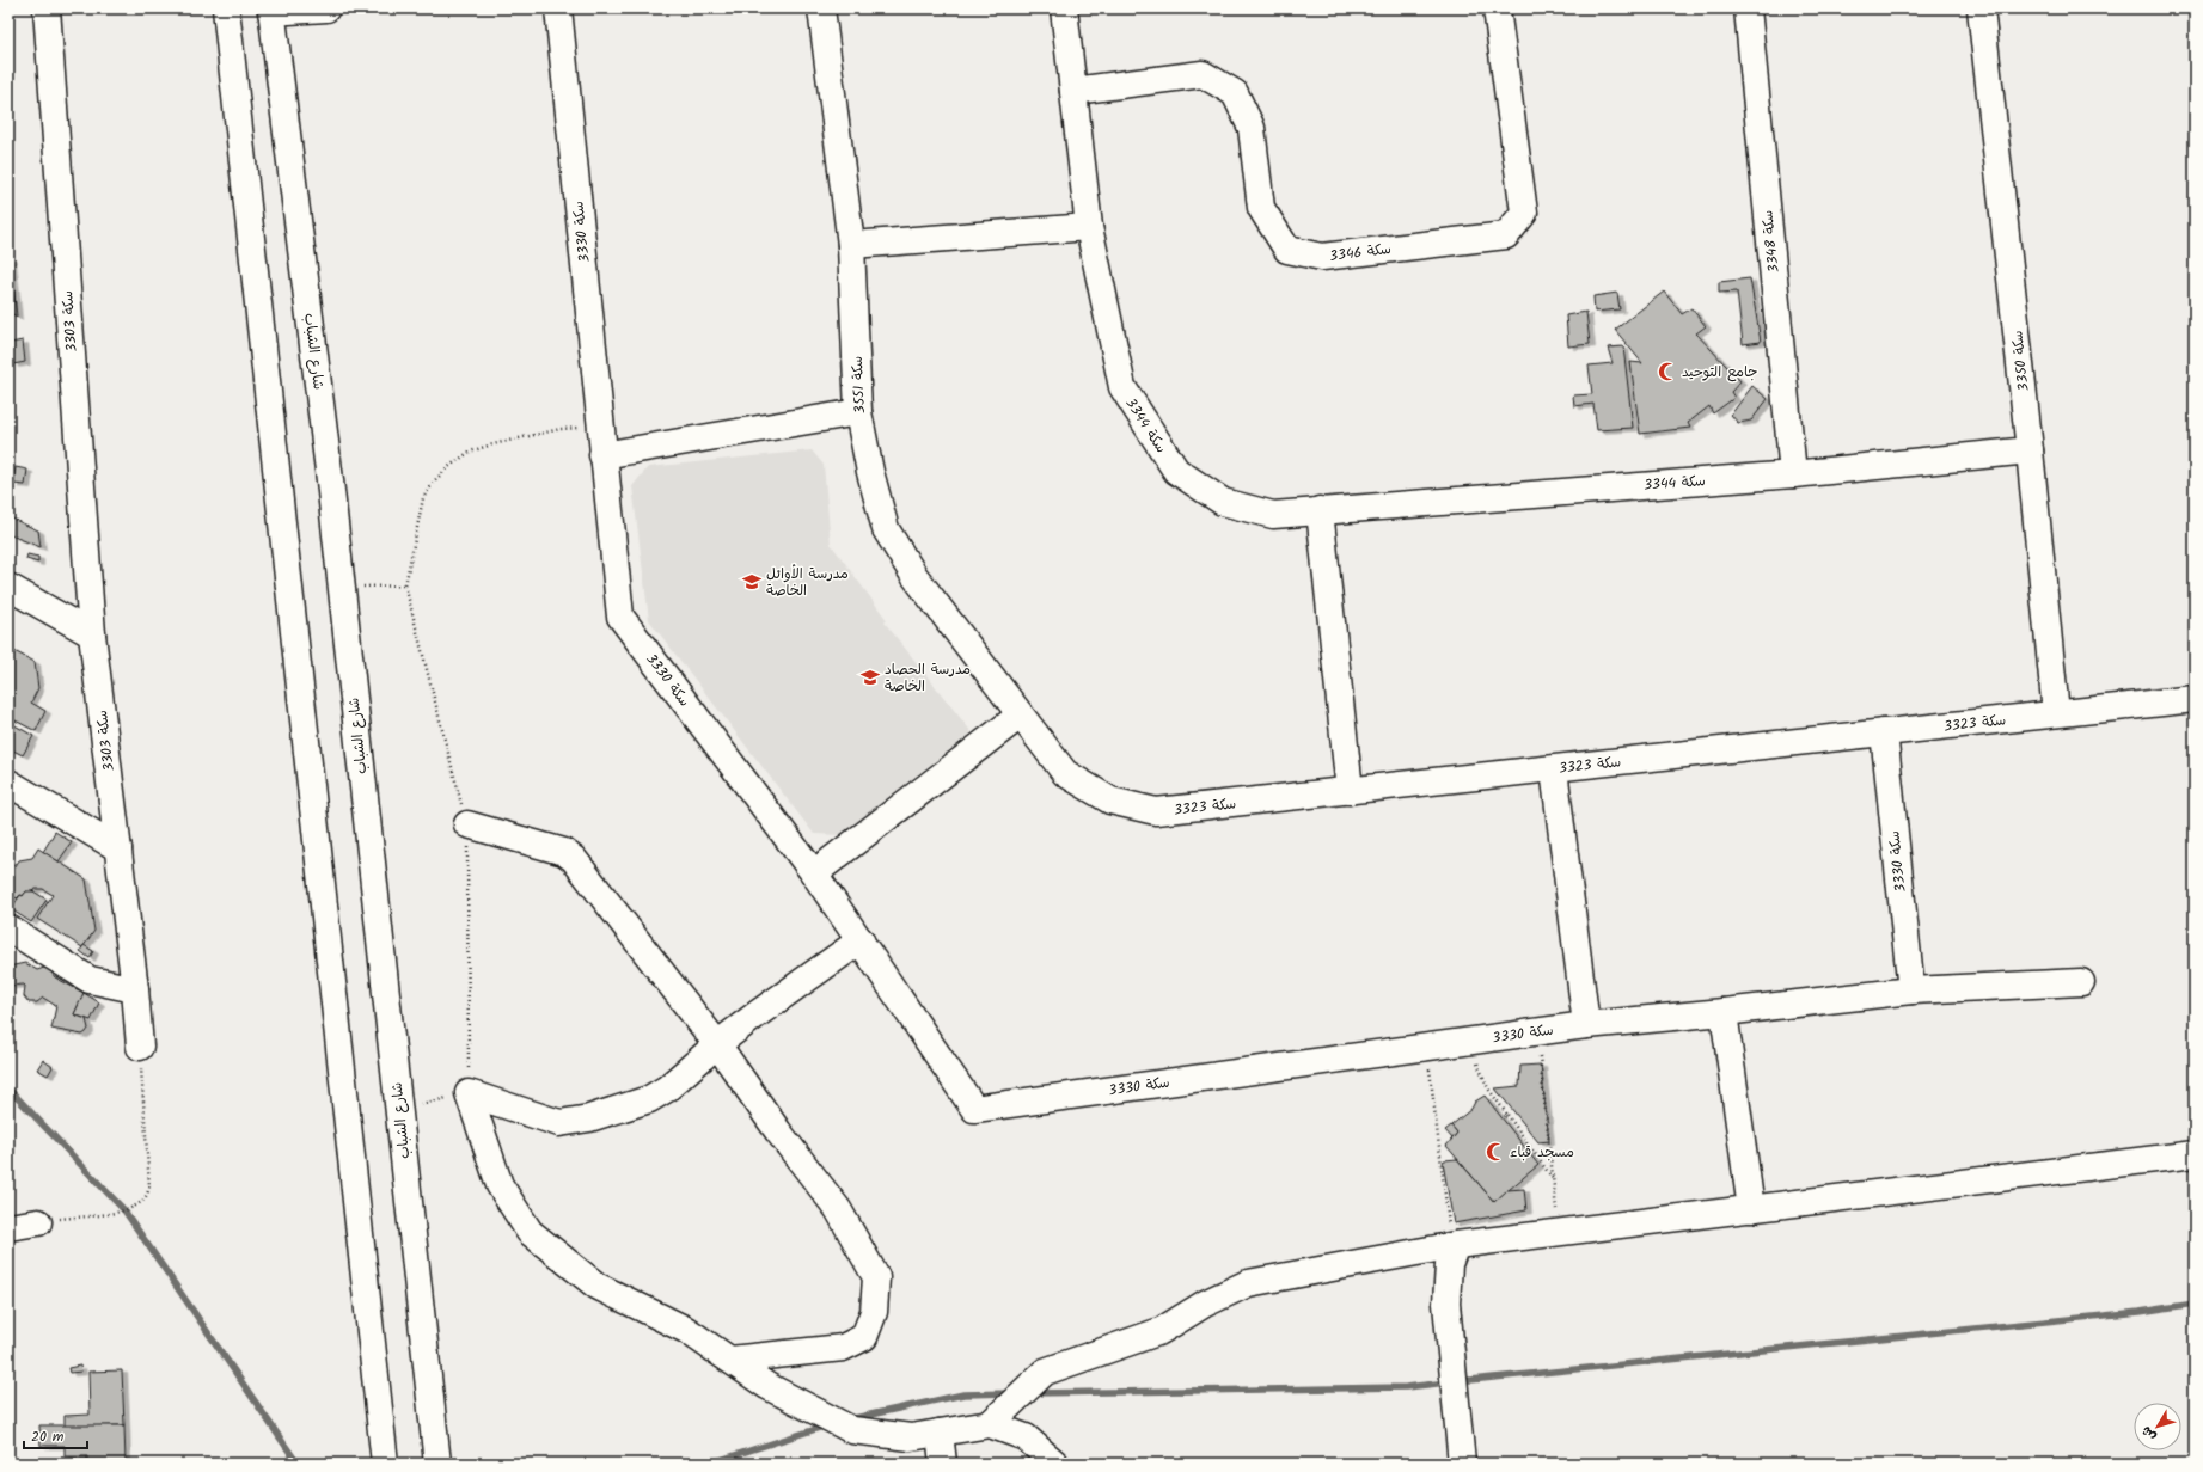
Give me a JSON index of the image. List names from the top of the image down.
{
  "streets": {
    "street": [
      "سكة 3330",
      "سكة 3348",
      "سكة 3346",
      "سكة 3303",
      "شارع الشباب",
      "سكة 3350",
      "سكة 3551",
      "سكة 3344",
      "سكة 3323"
    ]
  },
  "crossings": [
    ["سكة 3330", "سكة 3323"],
    ["سكة 3348", "سكة 3344"],
    ["سكة 3346", "سكة 3344"],
    ["سكة 3350", "سكة 3344"],
    ["سكة 3350", "سكة 3323"],
    ["سكة 3551", "سكة 3323"]
  ],
  "places": {
    "mosque": ["جامع التوحيد", "مسجد قباء"],
    "school or university": ["مدرسة الأوائل الخاصة", "مدرسة الحصاد الخاصة"]
  },
  "scale_bar": "20 m",
  "north": "bottom left"
}
